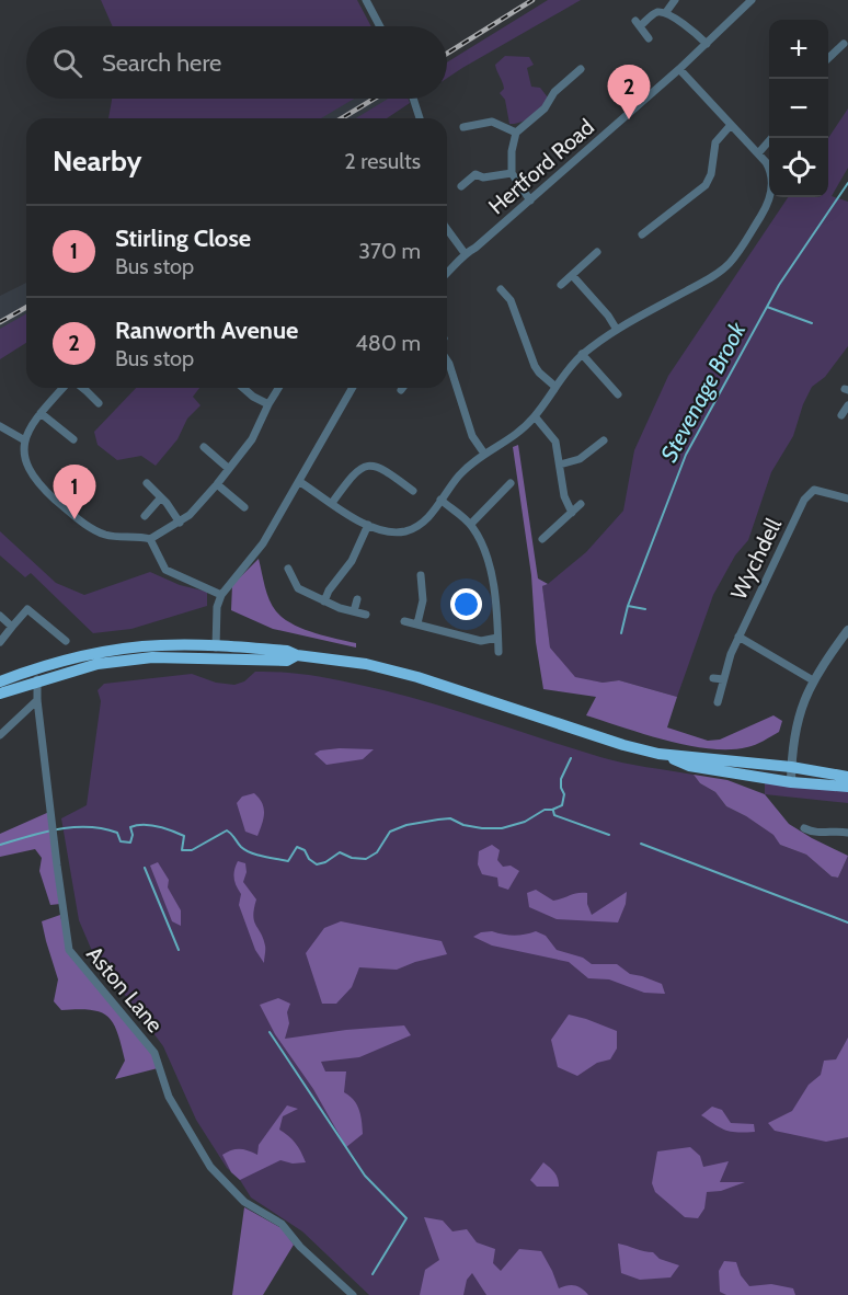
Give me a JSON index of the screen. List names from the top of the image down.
{
  "streets": {
    "street": ["Hertford Road", "Wychdell", "Aston Lane"]
  },
  "water": ["Stevenage Brook"],
  "page": {
    "map_buttons": ["+", "−"],
    "search": "Search here",
    "pins": ["2", "1"],
    "heading": ["Nearby", "2 results"],
    "list": [
      {
        "mark": "1",
        "name": "Stirling Close",
        "note": "Bus stop",
        "value": "370 m"
      },
      {
        "mark": "2",
        "name": "Ranworth Avenue",
        "note": "Bus stop",
        "value": "480 m"
      }
    ]
  }
}
